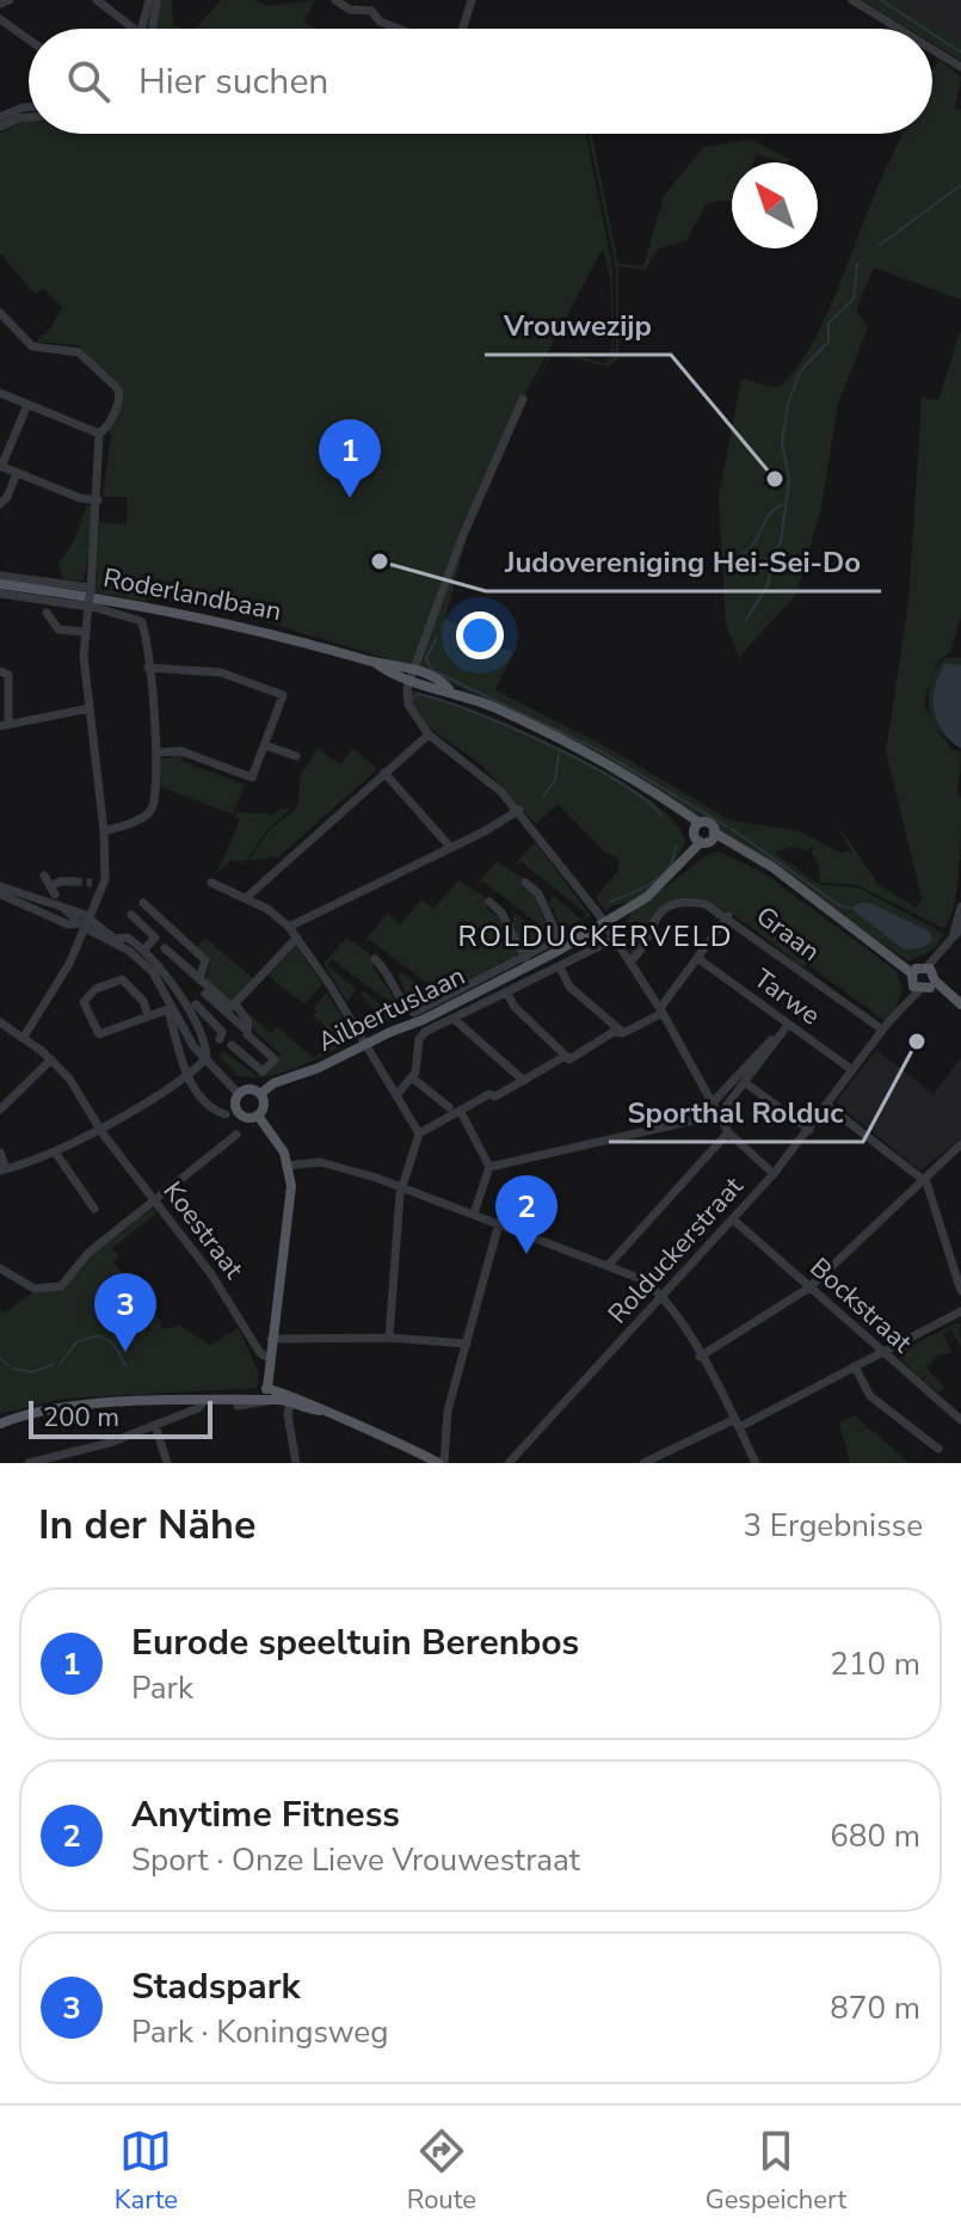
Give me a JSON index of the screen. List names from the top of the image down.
{
  "streets": {
    "main road": ["Roderlandbaan", "Ailbertuslaan"],
    "street": [
      "Graan",
      "Tarwe",
      "Koestraat",
      "Rolduckerstraat",
      "Bockstraat"
    ]
  },
  "crossings": [
    ["Roderlandbaan", "Ailbertuslaan"],
    ["Roderlandbaan", "Rolduckerstraat"],
    ["Graan", "Rolduckerstraat"],
    ["Tarwe", "Rolduckerstraat"],
    ["Rolduckerstraat", "Bockstraat"]
  ],
  "districts": ["ROLDUCKERVELD"],
  "places": ["Vrouwezijp", "Judovereniging Hei-Sei-Do", "Sporthal Rolduc"],
  "scale_bar": "200 m",
  "north": "top left",
  "page": {
    "search": "Hier suchen",
    "pins": ["1", "2", "3"],
    "scale": "200 m",
    "heading": ["In der Nähe", "3 Ergebnisse"],
    "list": [
      {
        "mark": "1",
        "name": "Eurode speeltuin Berenbos",
        "note": "Park",
        "value": "210 m"
      },
      {
        "mark": "2",
        "name": "Anytime Fitness",
        "note": "Sport · Onze Lieve Vrouwestraat",
        "value": "680 m"
      },
      {
        "mark": "3",
        "name": "Stadspark",
        "note": "Park · Koningsweg",
        "value": "870 m"
      }
    ],
    "nav": ["Karte", "Route", "Gespeichert"]
  }
}
